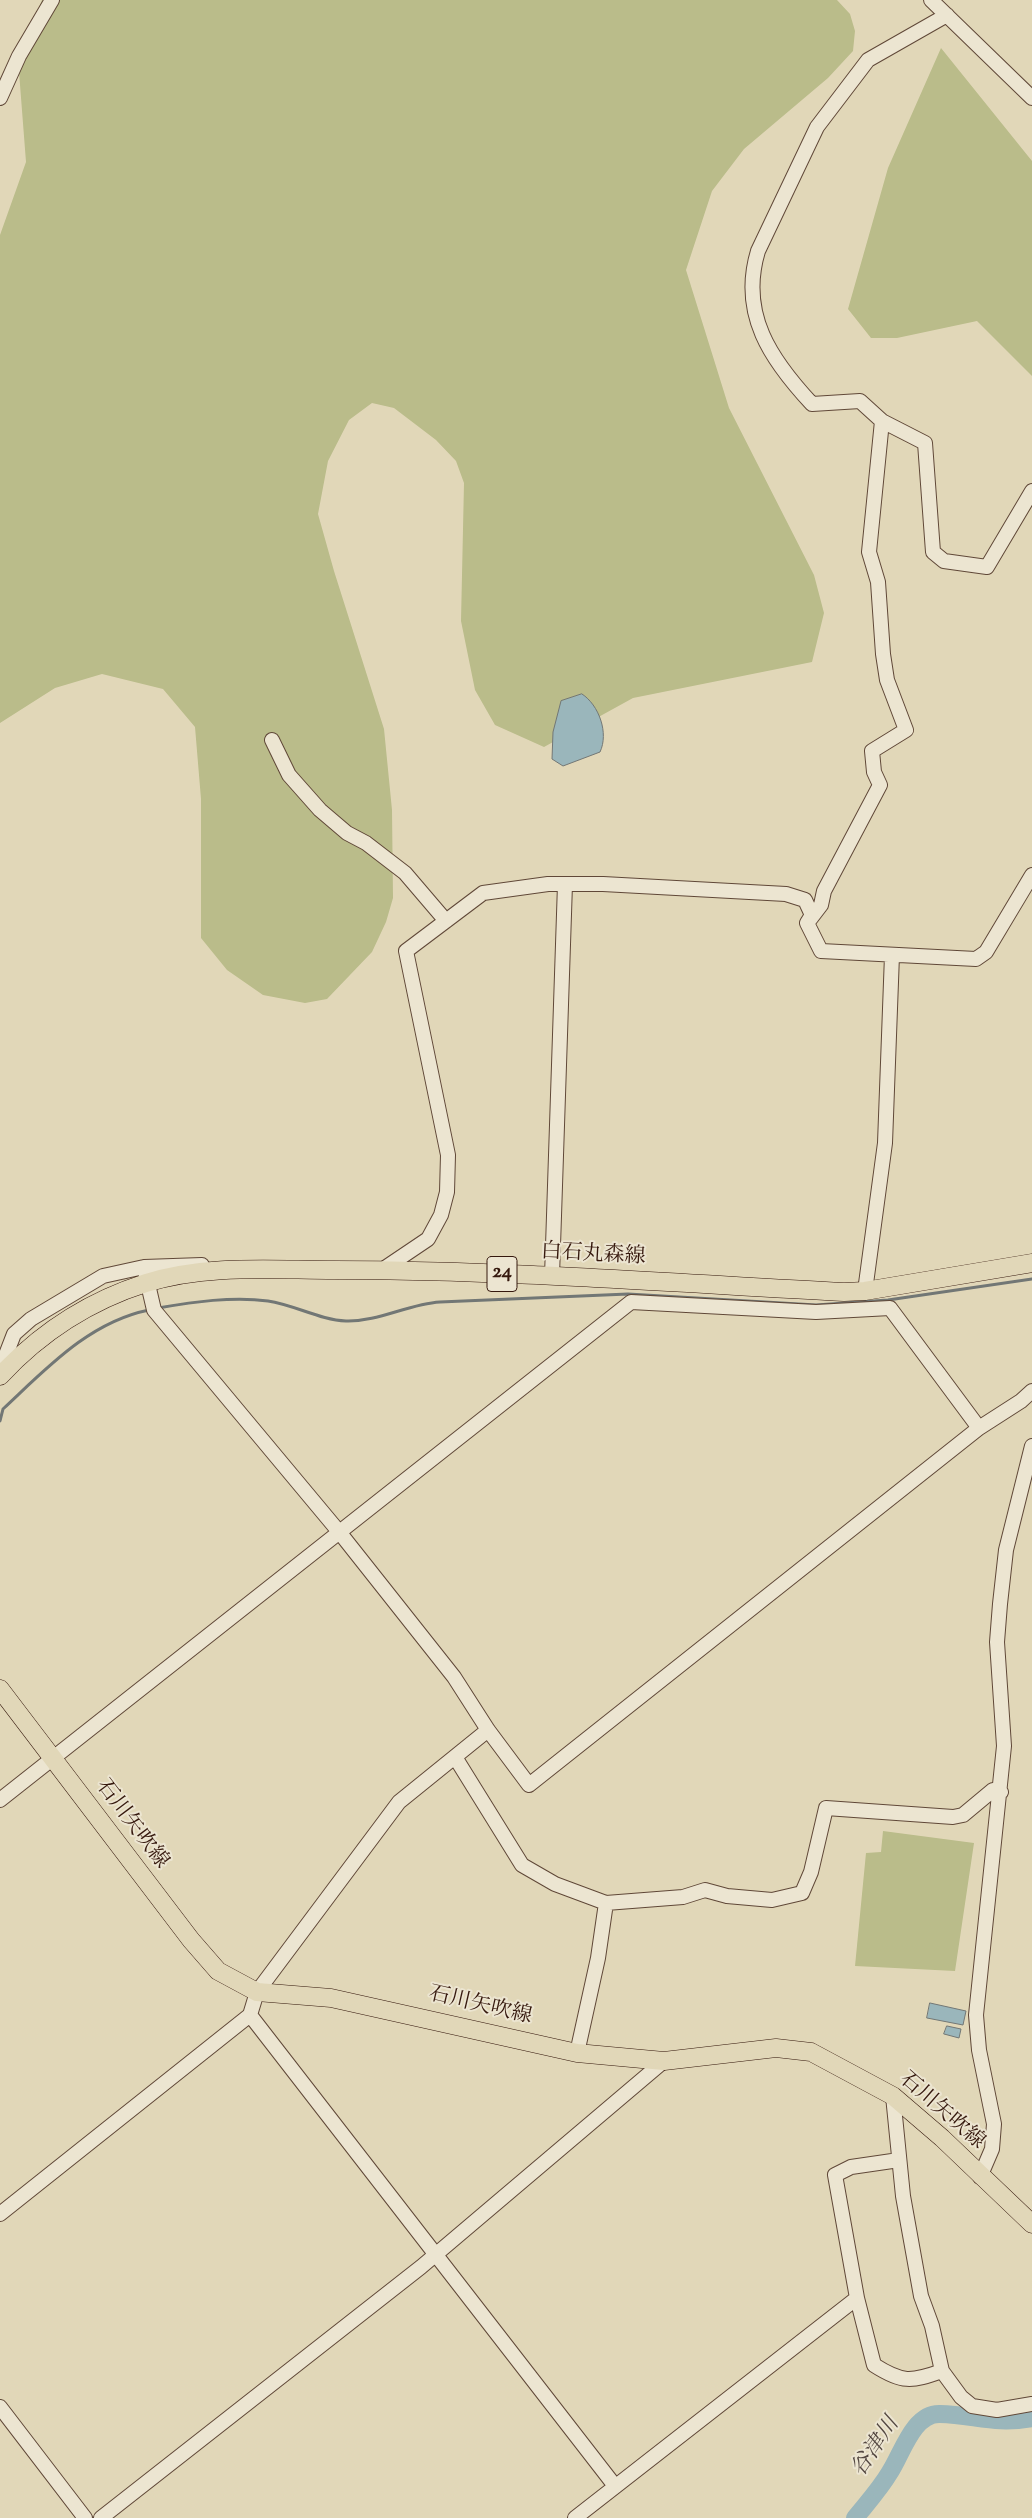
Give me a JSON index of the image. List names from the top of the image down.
{
  "streets": {
    "main road": ["白石丸森線", "24", "石川矢吹線"]
  },
  "water": ["谷津川"]
}
